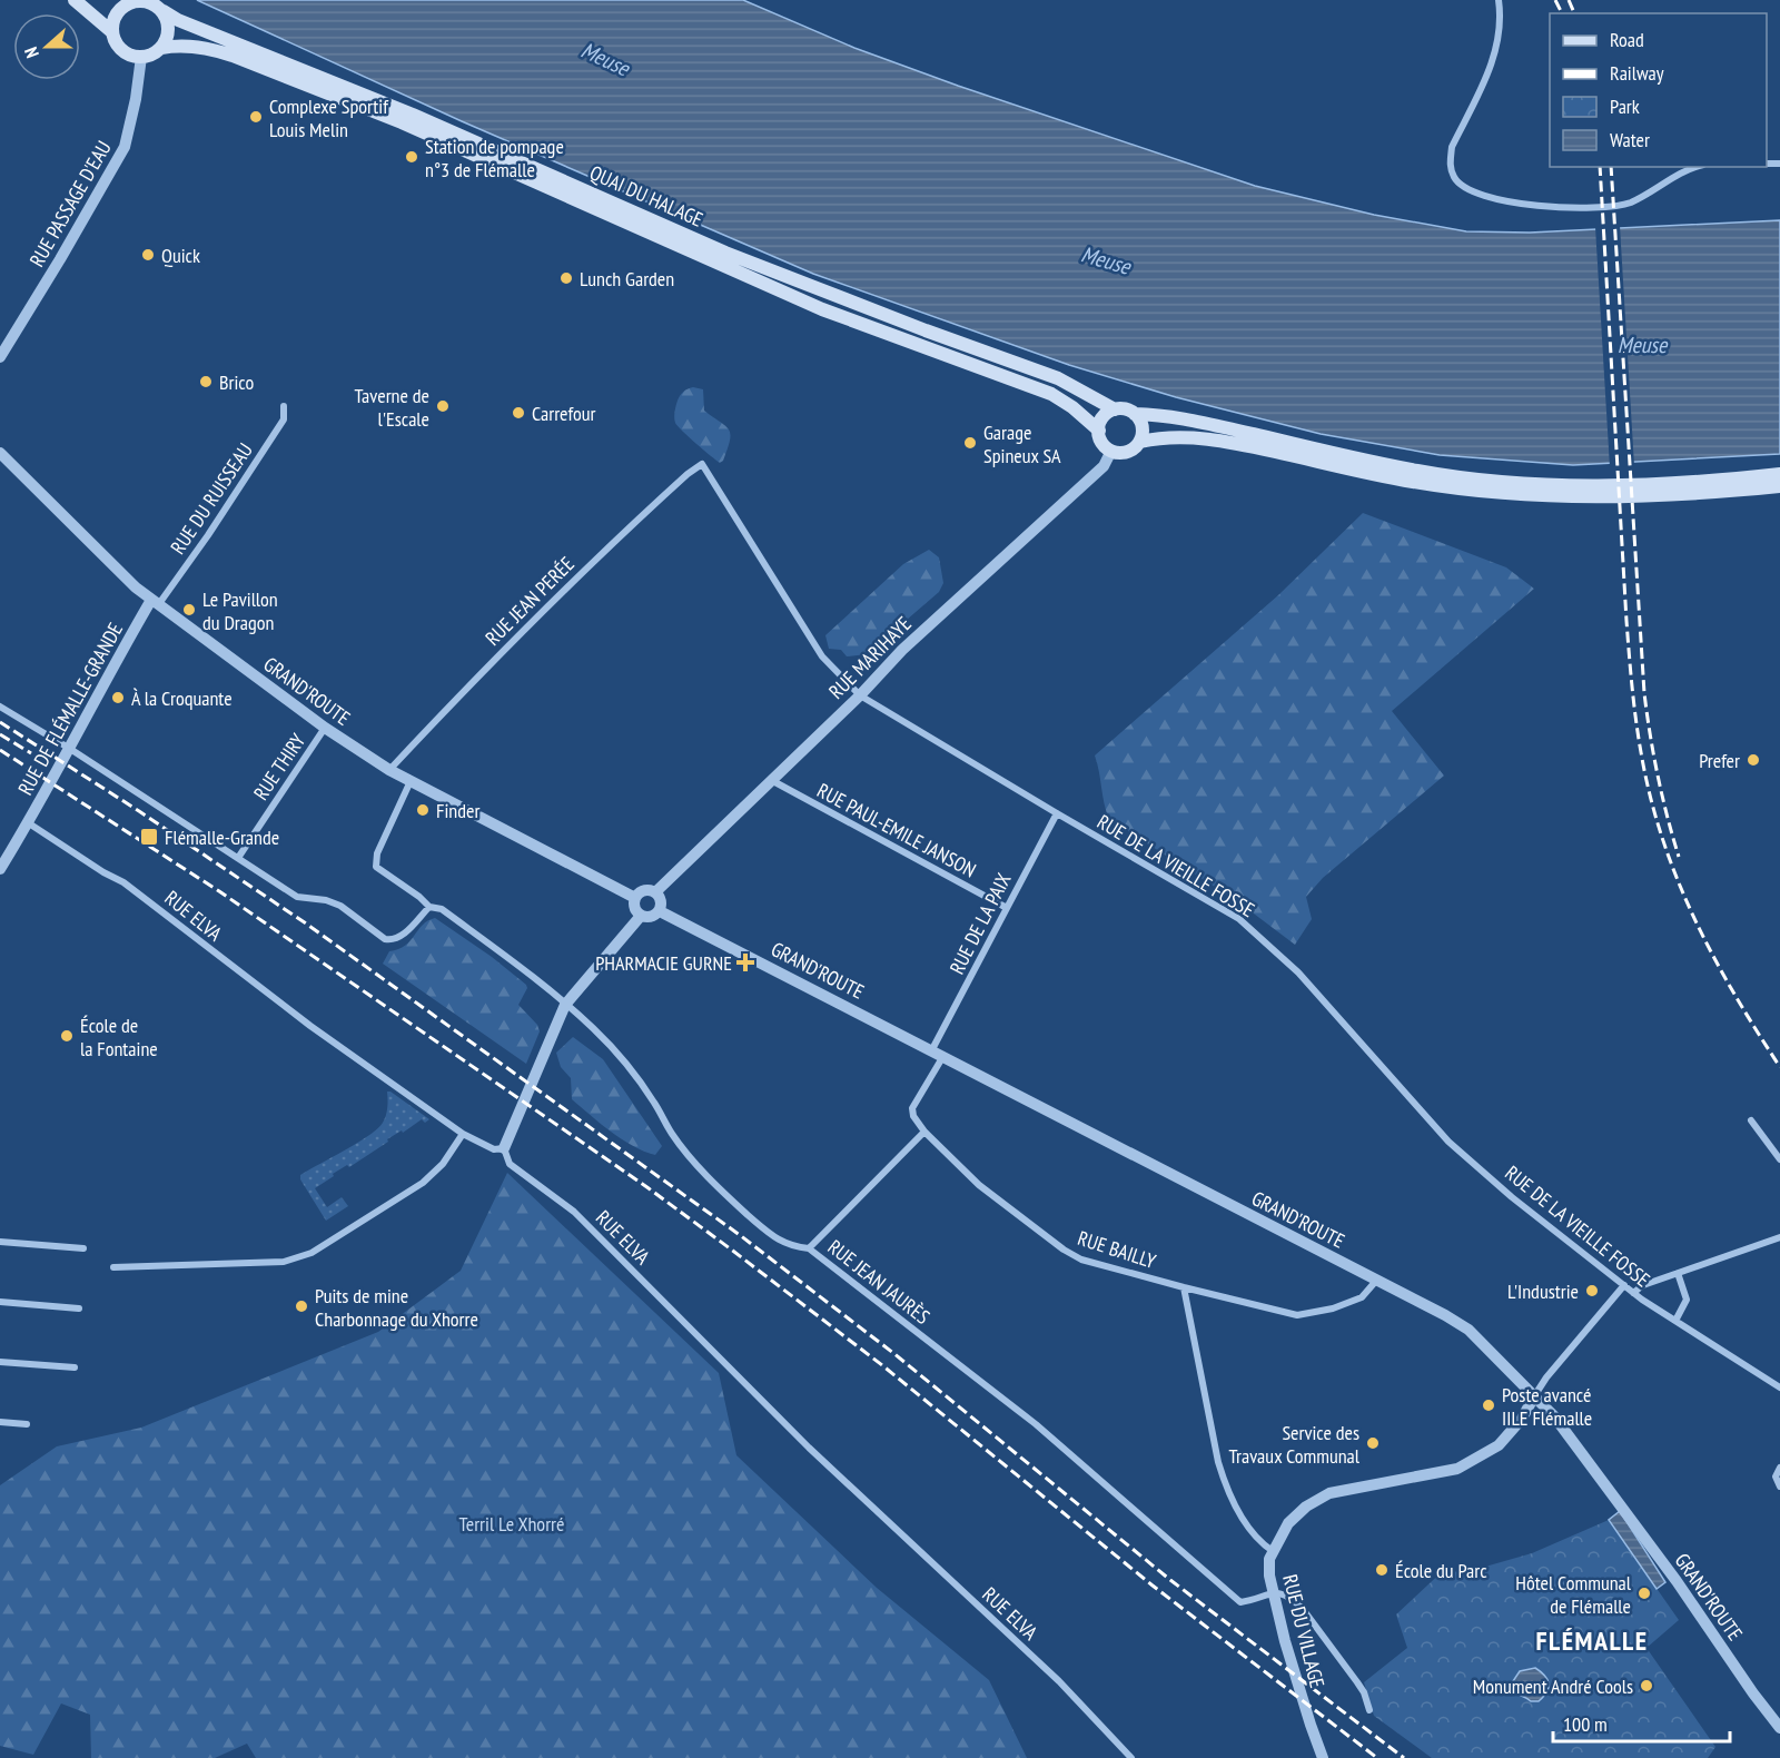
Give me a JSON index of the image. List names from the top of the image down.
{
  "streets": {
    "main road": ["QUAI DU HALAGE"],
    "street": [
      "RUE PASSAGE D'EAU",
      "RUE DU RUISSEAU",
      "RUE JEAN PERÉE",
      "RUE MARIHAYE",
      "GRAND'ROUTE",
      "RUE DE FLÉMALLE-GRANDE",
      "RUE THIRY",
      "RUE PAUL-EMILE JANSON",
      "RUE DE LA VIEILLE FOSSE",
      "RUE ELVA",
      "RUE DE LA PAIX",
      "RUE BAILLY",
      "RUE JEAN JAURÈS",
      "RUE DU VILLAGE"
    ]
  },
  "crossings": [
    ["QUAI DU HALAGE", "RUE PASSAGE D'EAU"],
    ["QUAI DU HALAGE", "RUE MARIHAYE"],
    ["RUE DU RUISSEAU", "GRAND'ROUTE"],
    ["RUE DU RUISSEAU", "RUE DE FLÉMALLE-GRANDE"],
    ["RUE JEAN PERÉE", "GRAND'ROUTE"],
    ["RUE JEAN PERÉE", "RUE DE LA VIEILLE FOSSE"],
    ["RUE MARIHAYE", "GRAND'ROUTE"],
    ["RUE MARIHAYE", "RUE PAUL-EMILE JANSON"],
    ["RUE MARIHAYE", "RUE DE LA VIEILLE FOSSE"],
    ["GRAND'ROUTE", "RUE DE FLÉMALLE-GRANDE"],
    ["GRAND'ROUTE", "RUE THIRY"],
    ["GRAND'ROUTE", "RUE DE LA PAIX"],
    ["GRAND'ROUTE", "RUE BAILLY"],
    ["GRAND'ROUTE", "RUE JEAN JAURÈS"],
    ["GRAND'ROUTE", "RUE DU VILLAGE"],
    ["RUE DE FLÉMALLE-GRANDE", "RUE ELVA"],
    ["RUE PAUL-EMILE JANSON", "RUE DE LA PAIX"],
    ["RUE DE LA VIEILLE FOSSE", "RUE DE LA PAIX"],
    ["RUE DE LA PAIX", "RUE BAILLY"],
    ["RUE JEAN JAURÈS", "RUE DU VILLAGE"]
  ],
  "districts": ["FLÉMALLE"],
  "water": ["Meuse"],
  "parks": ["Terril Le Xhorré"],
  "places": {
    "other": [
      "Complexe Sportif Louis Melin",
      "Station de pompage n°3 de Flémalle",
      "Quick",
      "Lunch Garden",
      "Brico",
      "Taverne de l'Escale",
      "Carrefour",
      "Garage Spineux SA",
      "Le Pavillon du Dragon",
      "À la Croquante",
      "Prefer",
      "Finder",
      "École de la Fontaine",
      "L'Industrie",
      "Puits de mine Charbonnage du Xhorre",
      "Poste avancé IILE Flémalle",
      "Service des Travaux Communal",
      "École du Parc",
      "Hôtel Communal de Flémalle",
      "Monument André Cools"
    ],
    "transit": ["Flémalle-Grande"],
    "health": ["PHARMACIE GURNE"]
  },
  "legend": [
    "Road",
    "Railway",
    "Park",
    "Water"
  ],
  "scale_bar": "100 m",
  "north": "left"
}
